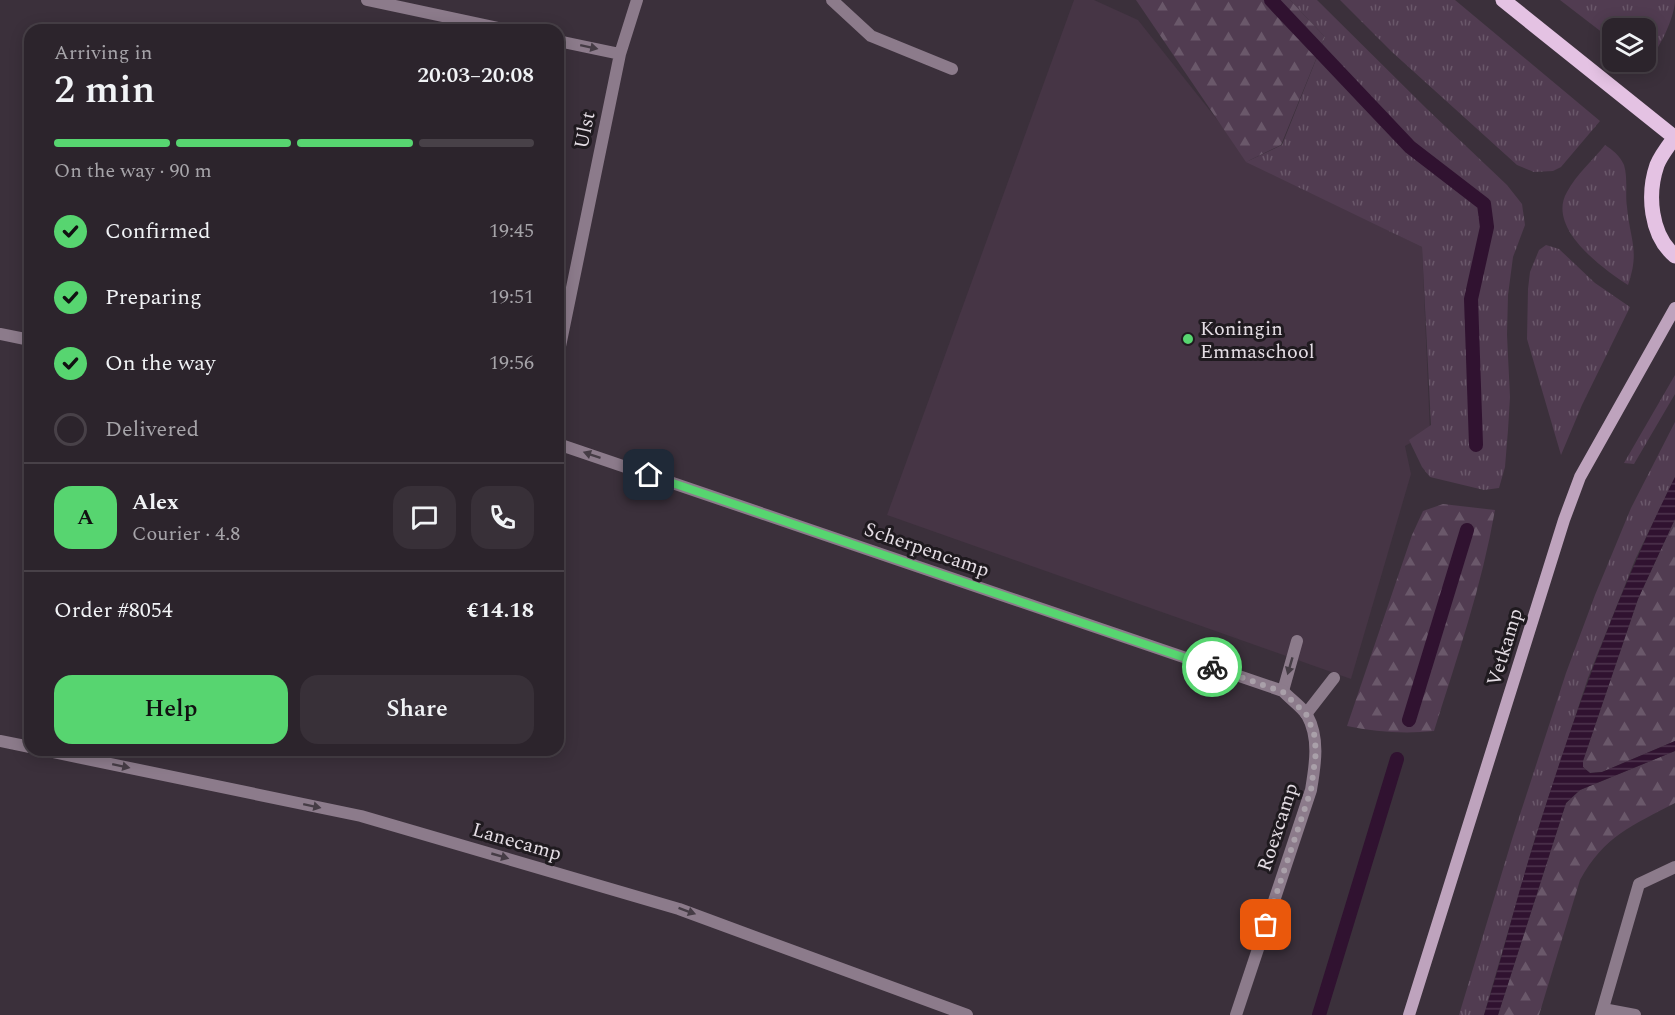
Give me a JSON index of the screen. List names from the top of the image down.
{
  "streets": {
    "street": [
      "Ulst",
      "Scherpencamp",
      "Vetkamp",
      "Roexcamp",
      "Lanecamp"
    ]
  },
  "crossings": [
    ["Scherpencamp", "Roexcamp"]
  ],
  "one_way": ["Scherpencamp", "Lanecamp"],
  "places": ["Koningin Emmaschool"],
  "page": {
    "heading": ["2 min", "Arriving in", "20:03–20:08"],
    "panel": [
      "Alex",
      "Courier · 4.8",
      "Order #8054",
      "€14.18"
    ],
    "bar": "On the way · 90 m",
    "list": [
      ["Confirmed", "19:45"],
      ["Preparing", "19:51"],
      ["On the way", "19:56"],
      "Delivered"
    ],
    "round": "A",
    "buttons": ["Help", "Share"]
  }
}
